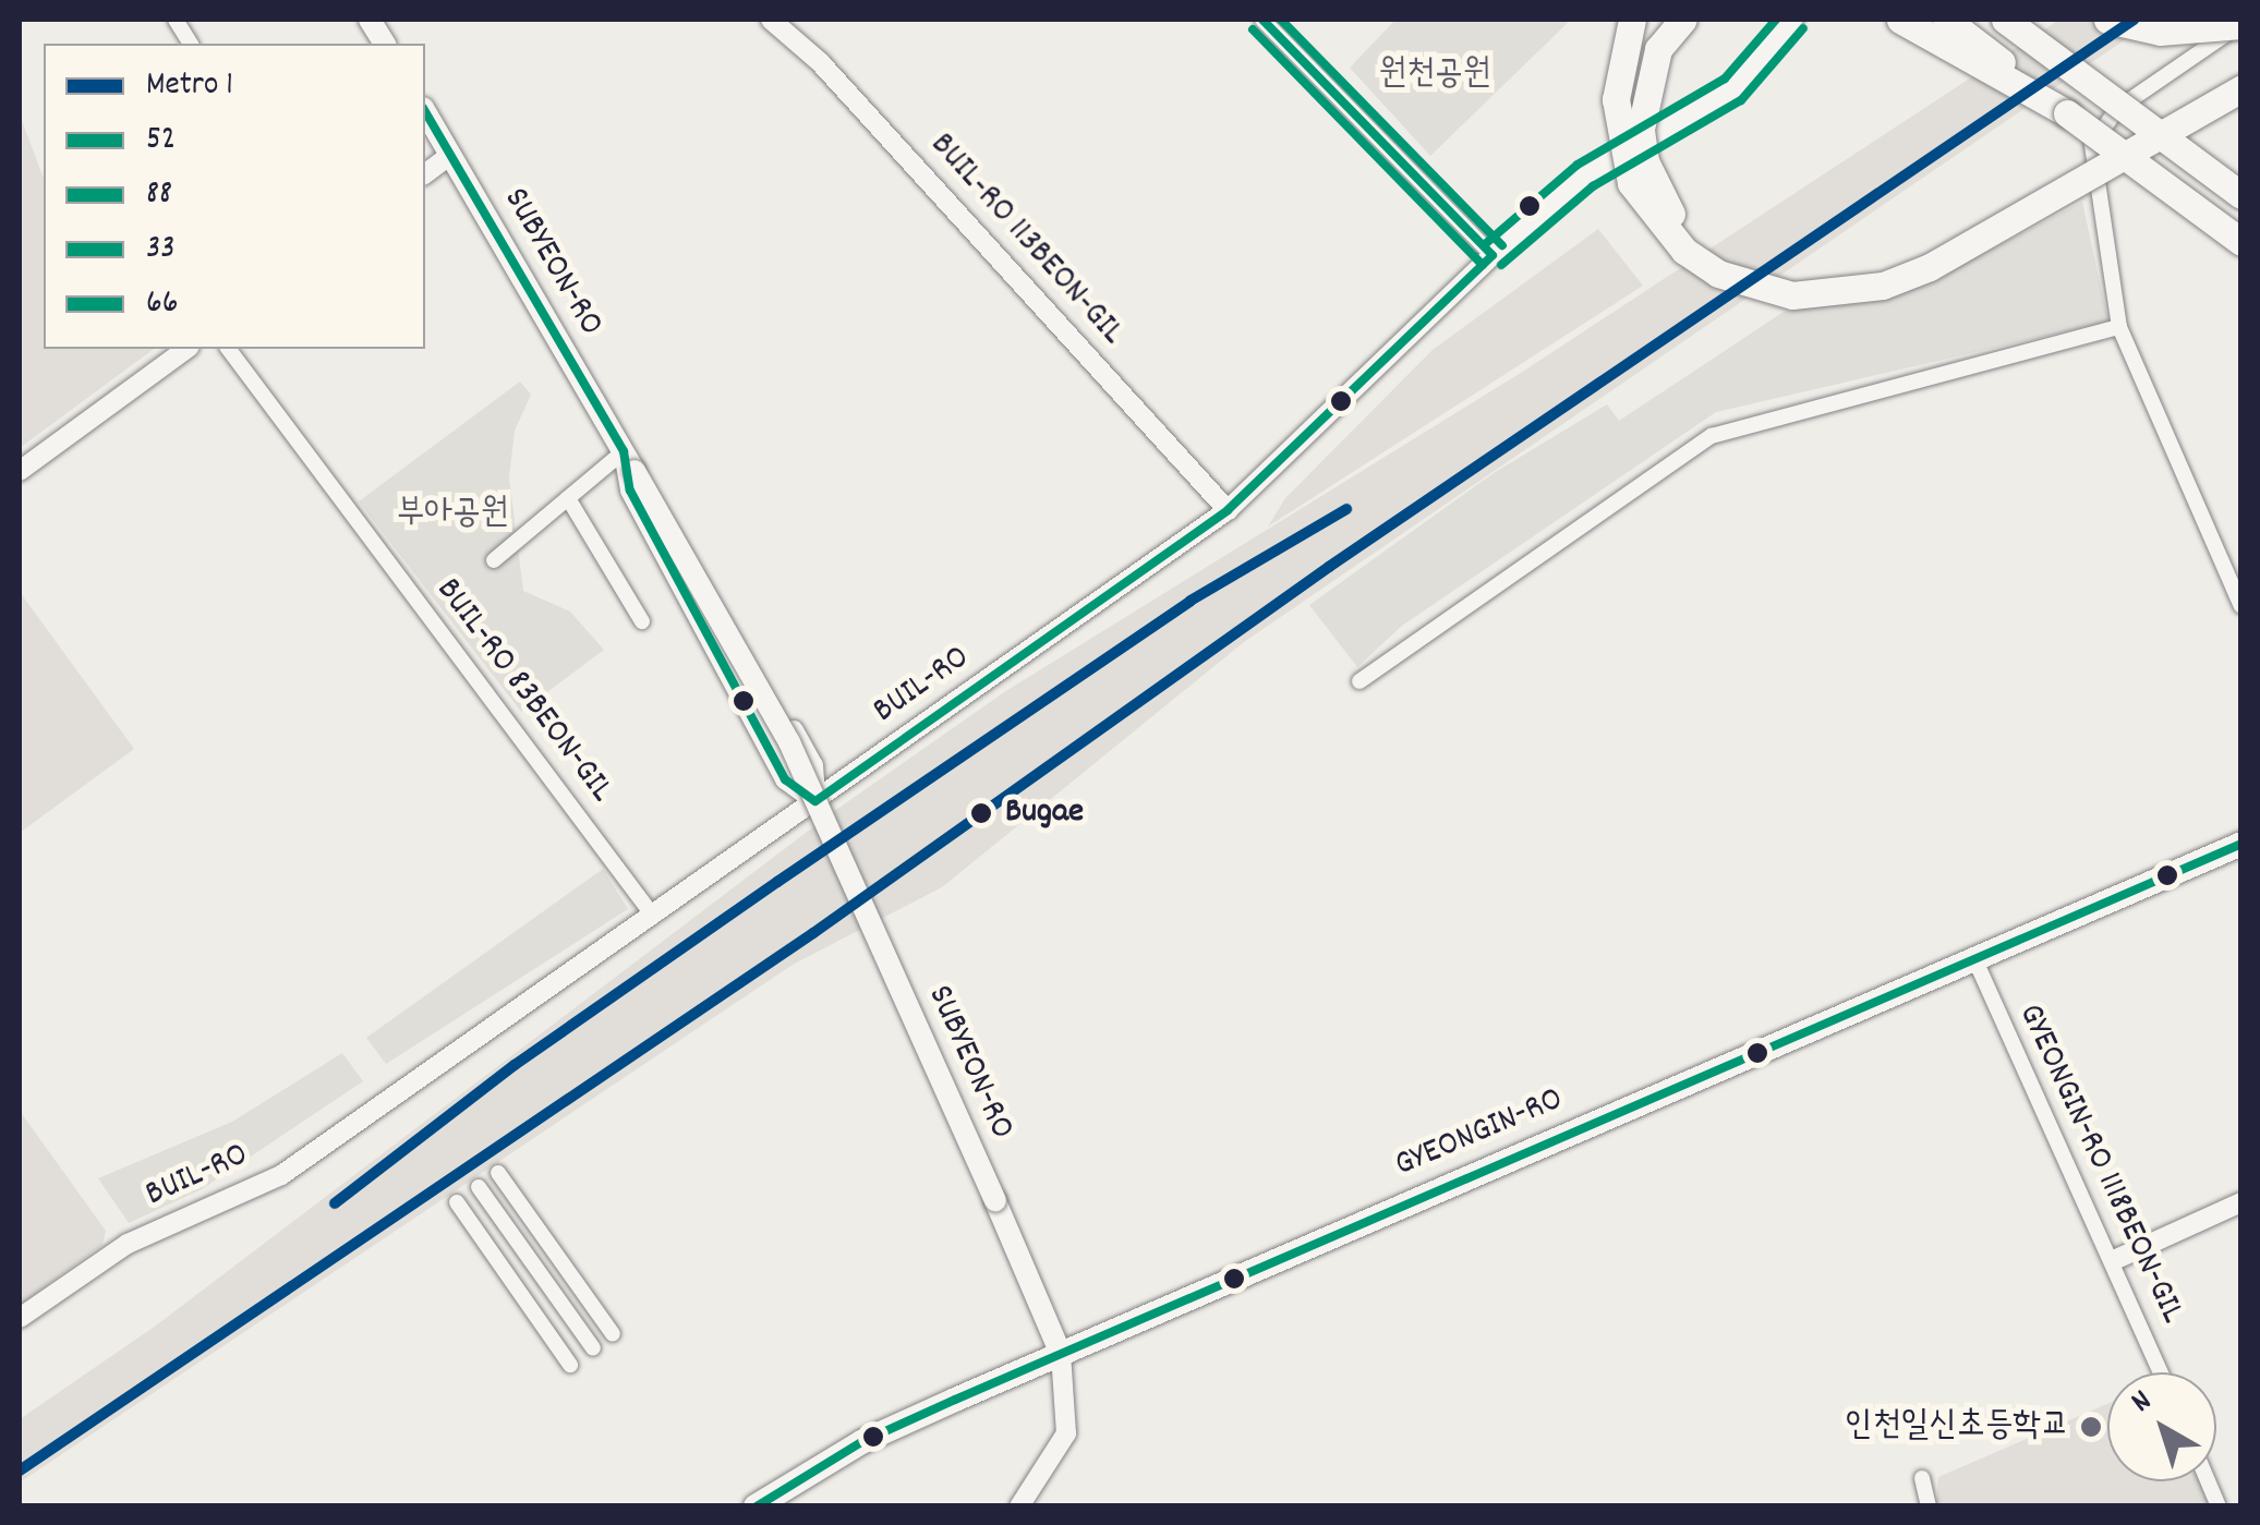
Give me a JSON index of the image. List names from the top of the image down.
{
  "streets": {
    "main road": ["SUBYEON-RO", "GYEONGIN-RO"],
    "street": [
      "BUIL-RO 113BEON-GIL",
      "BUIL-RO",
      "BUIL-RO 83BEON-GIL",
      "GYEONGIN-RO 1118BEON-GIL"
    ]
  },
  "crossings": [
    ["BUIL-RO 113BEON-GIL", "BUIL-RO"],
    ["SUBYEON-RO", "BUIL-RO"],
    ["SUBYEON-RO", "GYEONGIN-RO"],
    ["BUIL-RO", "BUIL-RO 83BEON-GIL"],
    ["GYEONGIN-RO", "GYEONGIN-RO 1118BEON-GIL"]
  ],
  "parks": ["원천공원", "부아공원"],
  "places": ["Bugae", "인천일신초등학교"],
  "lines": [
    "metro line 1",
    "transit line 52",
    "transit line 66",
    "transit line 33",
    "transit line 88"
  ],
  "legend": [
    "Metro 1",
    "52",
    "88",
    "33",
    "66"
  ],
  "north": "top left"
}
